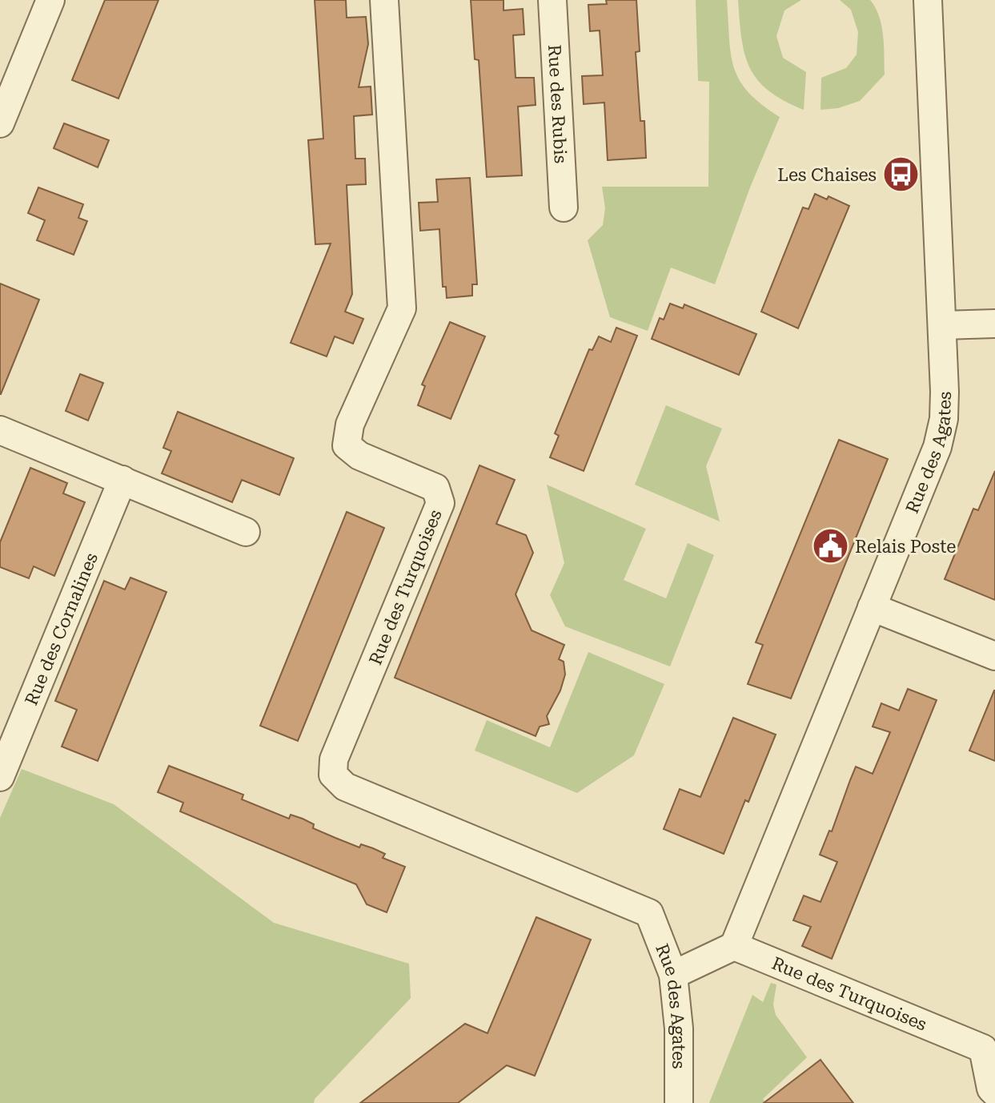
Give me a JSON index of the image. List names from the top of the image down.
{
  "streets": {
    "street": [
      "Rue des Rubis",
      "Rue des Agates",
      "Rue des Turquoises",
      "Rue des Cornalines"
    ]
  },
  "crossings": [
    ["Rue des Agates", "Rue des Turquoises"]
  ],
  "places": {
    "bus stop": ["Les Chaises"],
    "public building": ["Relais Poste"]
  }
}
